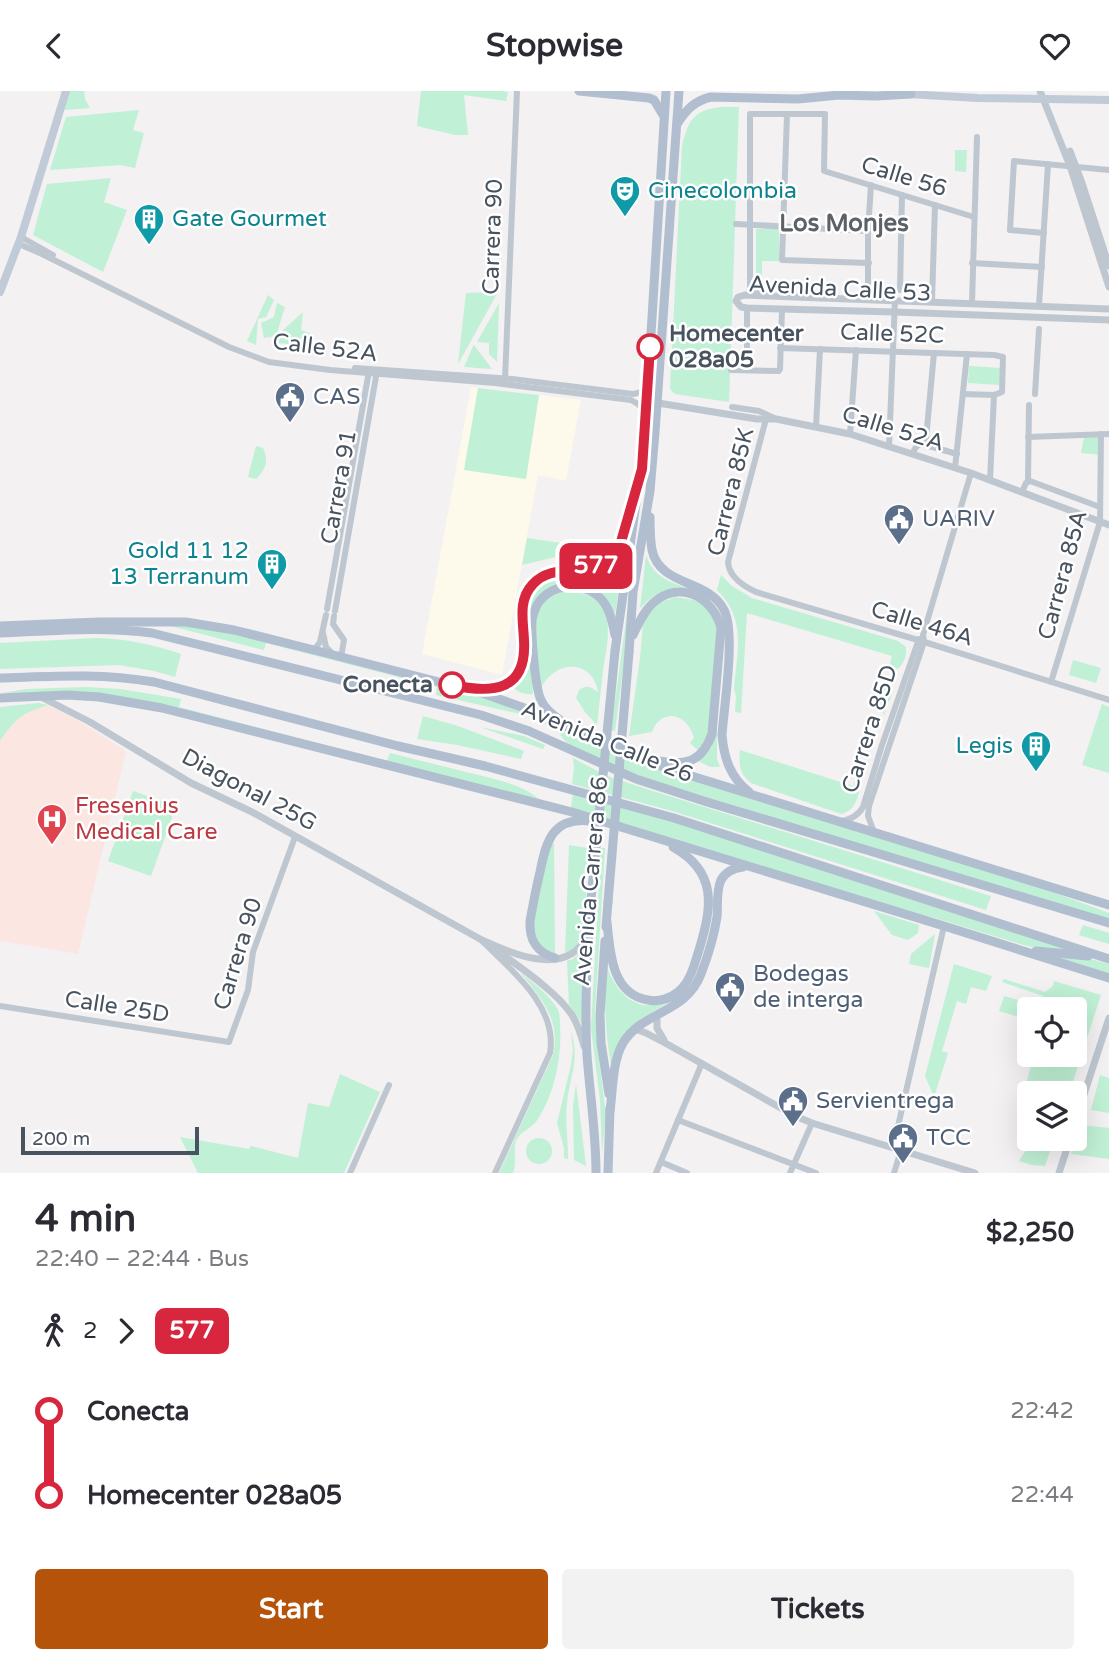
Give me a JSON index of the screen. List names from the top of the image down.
{
  "streets": {
    "main road": ["Avenida Calle 26", "Avenida Carrera 86"],
    "street": [
      "Calle 56",
      "Carrera 90",
      "Avenida Calle 53",
      "Calle 52C",
      "Calle 52A",
      "Carrera 91",
      "Carrera 85K",
      "Carrera 85A",
      "Calle 46A",
      "Carrera 85D",
      "Diagonal 25G",
      "Calle 25D"
    ]
  },
  "crossings": [
    ["Carrera 90", "Calle 52A"],
    ["Carrera 90", "Diagonal 25G"],
    ["Carrera 90", "Calle 25D"],
    ["Calle 52A", "Carrera 91"],
    ["Calle 52A", "Carrera 85K"],
    ["Calle 52A", "Carrera 85A"],
    ["Calle 52A", "Carrera 85D"],
    ["Calle 52A", "Avenida Carrera 86"],
    ["Carrera 91", "Avenida Calle 26"],
    ["Carrera 85K", "Calle 46A"],
    ["Carrera 85A", "Calle 46A"],
    ["Calle 46A", "Carrera 85D"],
    ["Carrera 85D", "Avenida Calle 26"],
    ["Diagonal 25G", "Avenida Carrera 86"]
  ],
  "districts": ["Los Monjes"],
  "places": {
    "theatre": ["Cinecolombia"],
    "building": ["Gate Gourmet", "Gold 11 12 13 Terranum", "Legis"],
    "other": ["Homecenter 028a05", "Conecta"],
    "public building": [
      "CAS",
      "UARIV",
      "Bodegas de interga",
      "Servientrega",
      "TCC"
    ],
    "hospital": ["Fresenius Medical Care"]
  },
  "lines": ["bus line 577"],
  "scale_bar": "200 m",
  "page": {
    "header": "Stopwise",
    "on_map": "577",
    "scale": "200 m",
    "heading": ["4 min", "22:40 – 22:44 · Bus", "$2,250"],
    "legs": ["2", "577"],
    "list": [
      {
        "name": "Conecta",
        "value": "22:42"
      },
      {
        "name": "Homecenter 028a05",
        "value": "22:44"
      }
    ],
    "buttons": ["Start", "Tickets"]
  }
}
